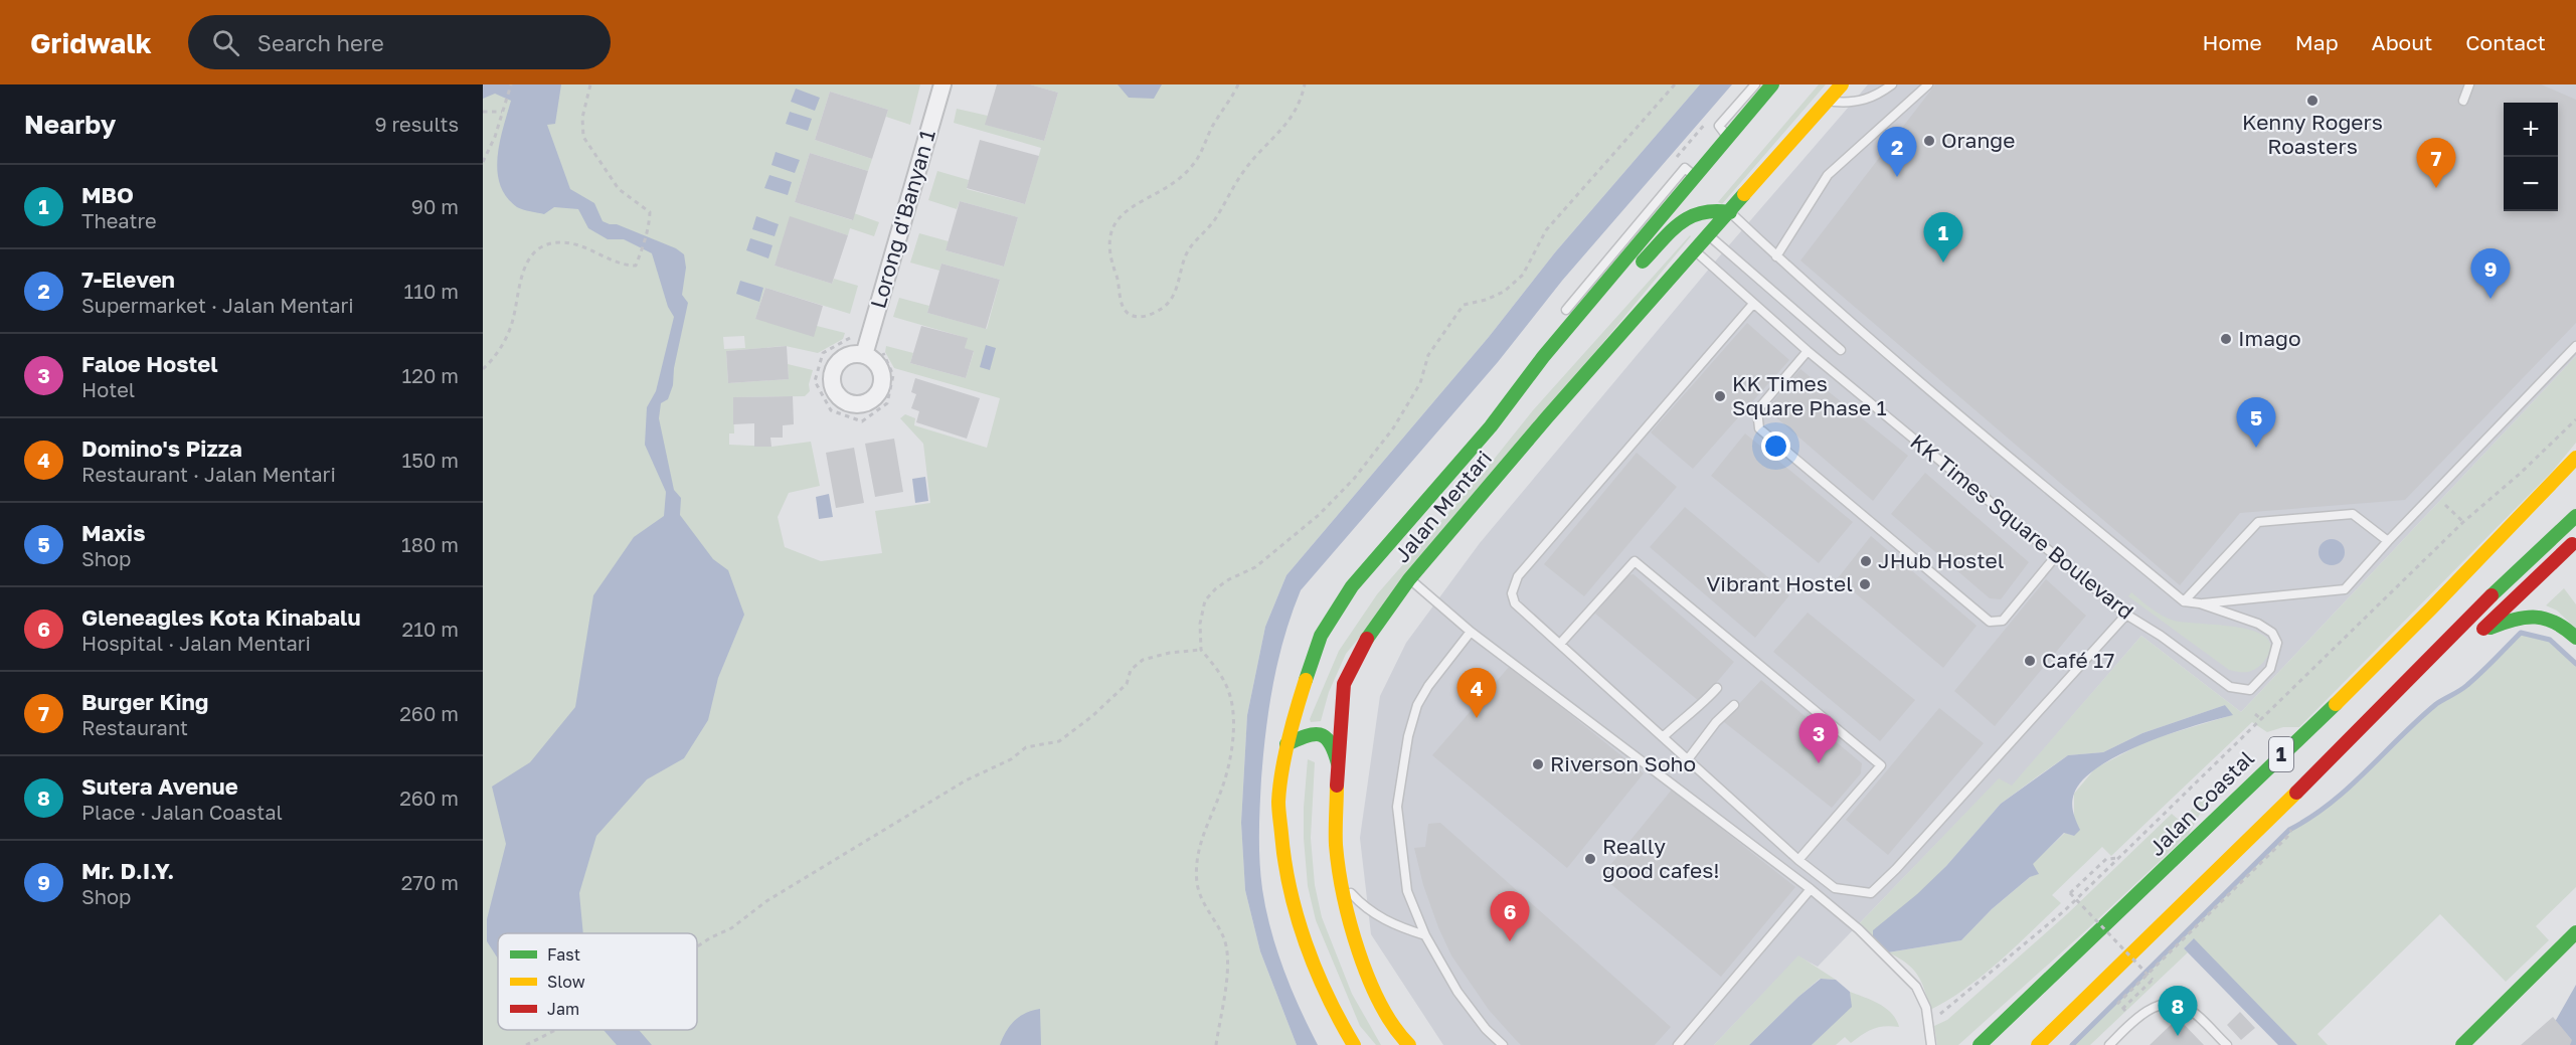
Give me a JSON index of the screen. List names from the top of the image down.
{
  "streets": {
    "main road": ["Jalan Mentari", "1", "Jalan Coastal"],
    "street": ["Lorong d'Banyan 1"],
    "lane": ["KK Times Square Boulevard"]
  },
  "crossings": [
    ["Jalan Mentari", "KK Times Square Boulevard"]
  ],
  "places": [
    "Kenny Rogers Roasters",
    "Orange",
    "Imago",
    "KK Times Square Phase 1",
    "JHub Hostel",
    "Vibrant Hostel",
    "Café 17",
    "Riverson Soho",
    "Really good cafes!"
  ],
  "legend": ["Fast", "Slow", "Jam"],
  "page": {
    "header": "Gridwalk",
    "search": "Search here",
    "nav": [
      "Home",
      "Map",
      "About",
      "Contact"
    ],
    "heading": ["Nearby", "9 results"],
    "map_buttons": ["+", "−"],
    "pins": [
      "2",
      "7",
      "1",
      "9",
      "5",
      "4",
      "3",
      "6",
      "8"
    ],
    "list": [
      {
        "mark": "1",
        "name": "MBO",
        "note": "Theatre",
        "value": "90 m"
      },
      {
        "mark": "2",
        "name": "7-Eleven",
        "note": "Supermarket · Jalan Mentari",
        "value": "110 m"
      },
      {
        "mark": "3",
        "name": "Faloe Hostel",
        "note": "Hotel",
        "value": "120 m"
      },
      {
        "mark": "4",
        "name": "Domino's Pizza",
        "note": "Restaurant · Jalan Mentari",
        "value": "150 m"
      },
      {
        "mark": "5",
        "name": "Maxis",
        "note": "Shop",
        "value": "180 m"
      },
      {
        "mark": "6",
        "name": "Gleneagles Kota Kinabalu",
        "note": "Hospital · Jalan Mentari",
        "value": "210 m"
      },
      {
        "mark": "7",
        "name": "Burger King",
        "note": "Restaurant",
        "value": "260 m"
      },
      {
        "mark": "8",
        "name": "Sutera Avenue",
        "note": "Place · Jalan Coastal",
        "value": "260 m"
      },
      {
        "mark": "9",
        "name": "Mr. D.I.Y.",
        "note": "Shop",
        "value": "270 m"
      }
    ]
  }
}
